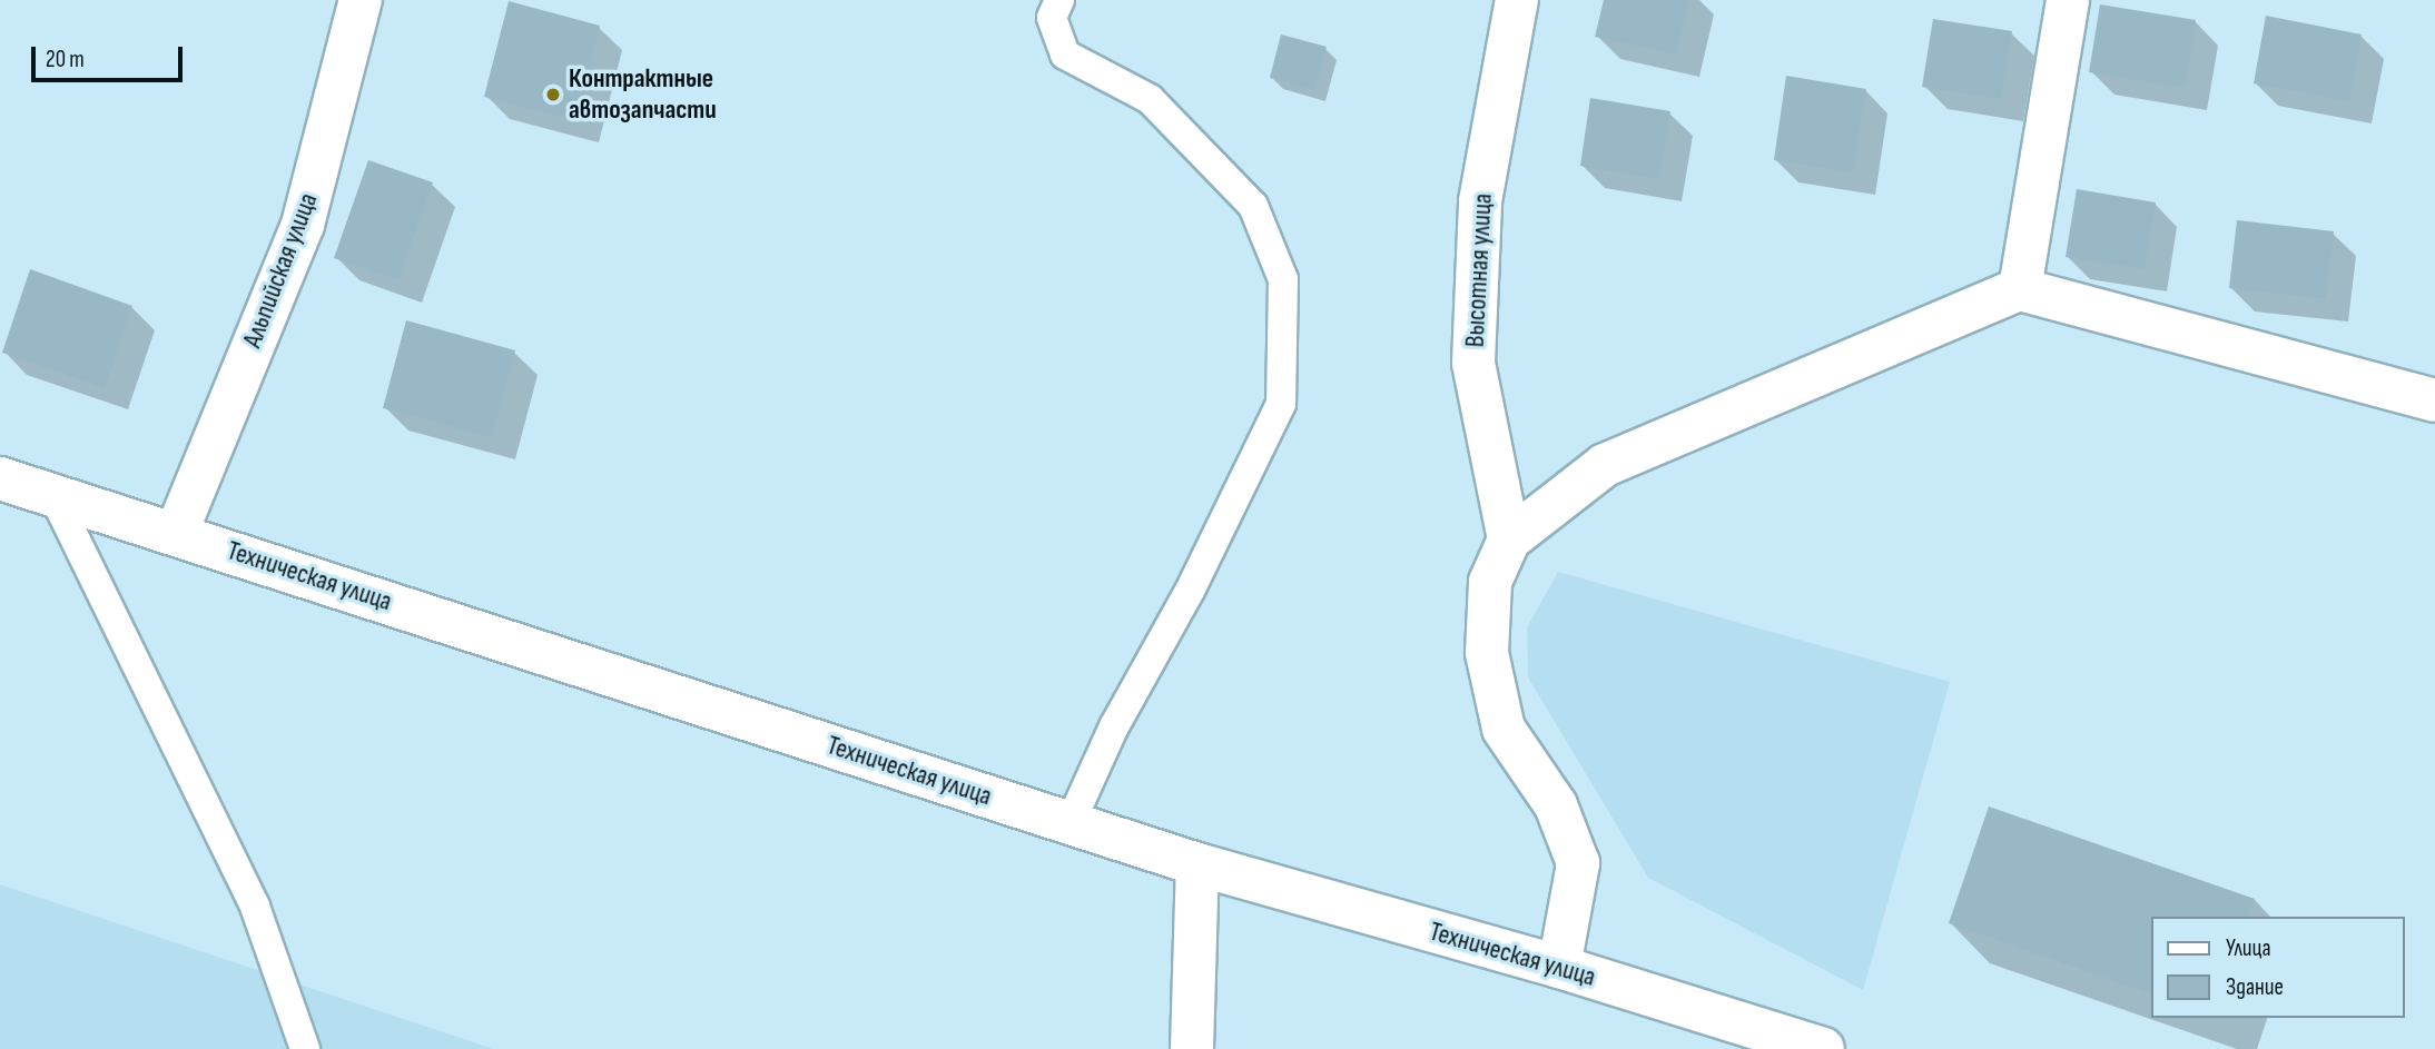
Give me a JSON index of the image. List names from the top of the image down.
{
  "streets": {
    "street": ["Альпийская улица", "Высотная улица", "Техническая улица"]
  },
  "crossings": [
    ["Альпийская улица", "Техническая улица"]
  ],
  "places": ["Контрактные автозапчасти"],
  "legend": ["Улица", "Здание"],
  "scale_bar": "20 m"
}
